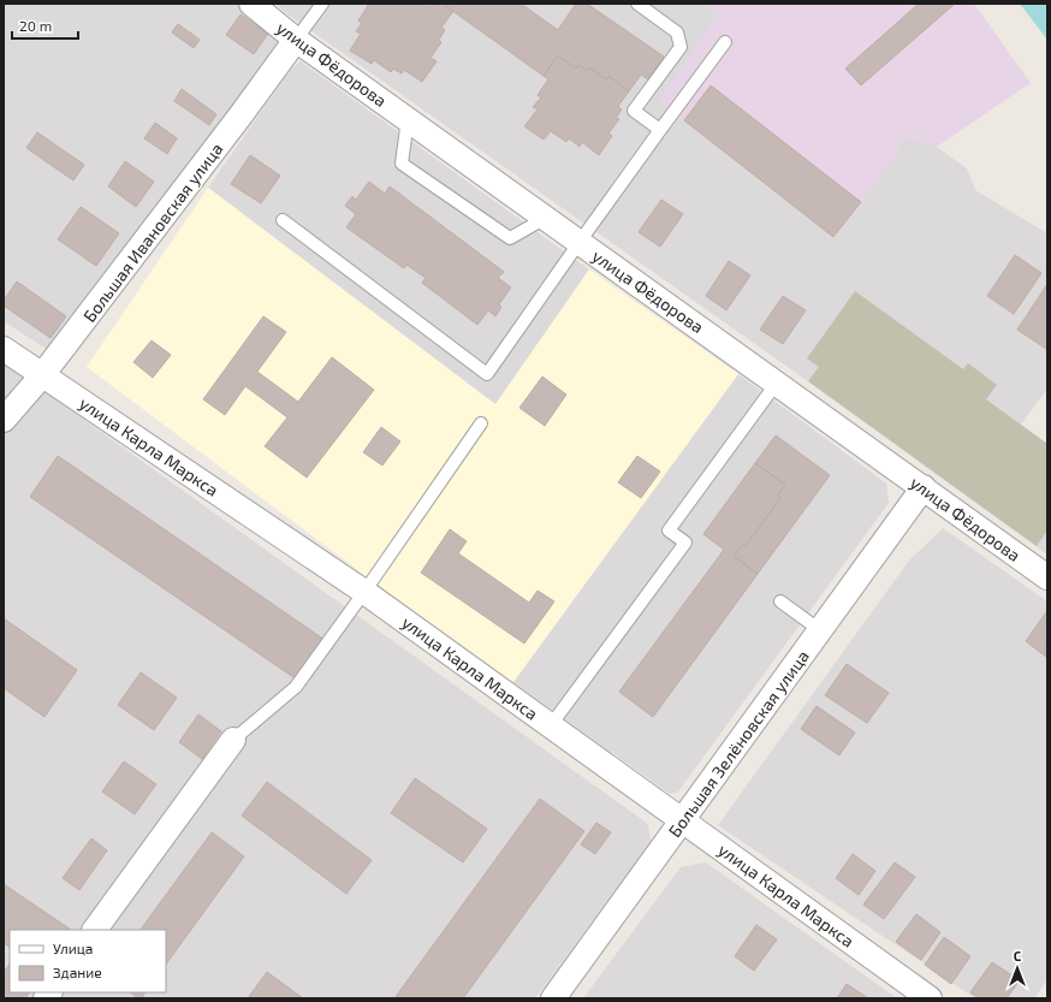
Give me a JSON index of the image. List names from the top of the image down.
{
  "streets": {
    "street": [
      "улица Фёдорова",
      "Большая Ивановская улица",
      "улица Карла Маркса",
      "Большая Зелёновская улица"
    ]
  },
  "crossings": [
    ["улица Фёдорова", "Большая Ивановская улица"],
    ["улица Фёдорова", "Большая Зелёновская улица"],
    ["Большая Ивановская улица", "улица Карла Маркса"],
    ["улица Карла Маркса", "Большая Зелёновская улица"]
  ],
  "legend": ["Улица", "Здание"],
  "scale_bar": "20 m",
  "north": "top"
}
